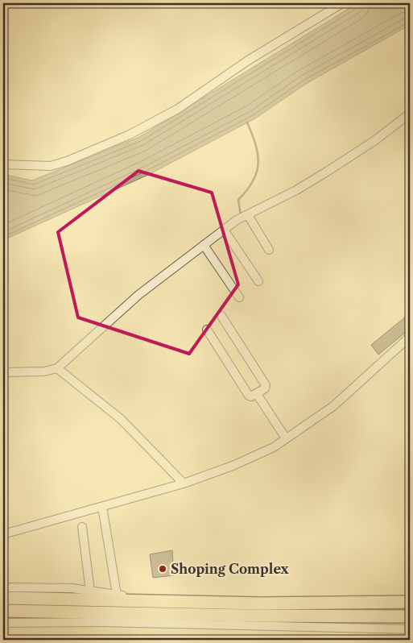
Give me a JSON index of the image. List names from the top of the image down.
{
  "places": ["Shoping Complex"]
}
